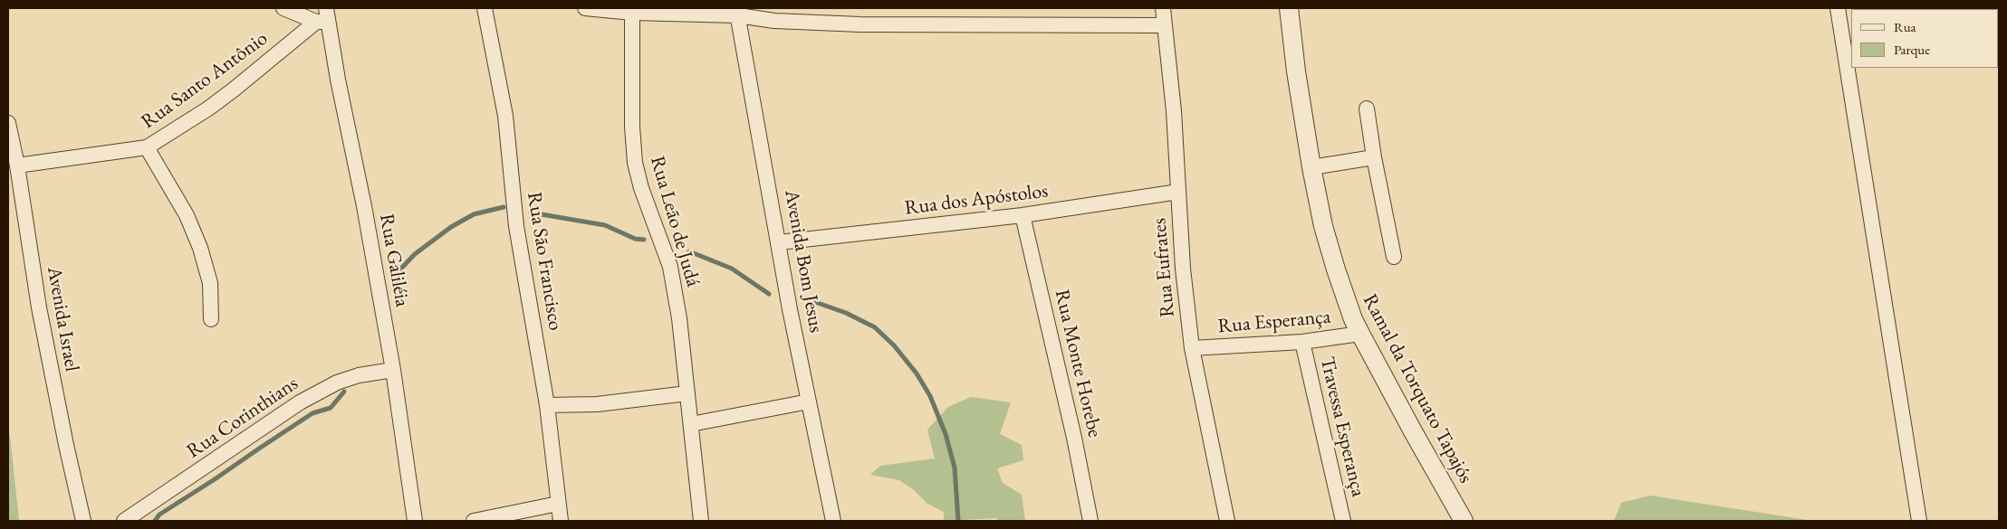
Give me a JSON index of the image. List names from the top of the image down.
{
  "streets": {
    "street": [
      "Rua Santo Antônio",
      "Rua dos Apóstolos",
      "Rua Leão de Judá",
      "Rua Galiléia",
      "Rua São Francisco",
      "Avenida Bom Jesus",
      "Rua Eufrates",
      "Avenida Israel",
      "Rua Esperança",
      "Rua Monte Horebe",
      "Ramal da Torquato Tapajós",
      "Rua Corinthians",
      "Travessa Esperança"
    ]
  },
  "crossings": [
    ["Rua Santo Antônio", "Rua Galiléia"],
    ["Rua Santo Antônio", "Avenida Israel"],
    ["Rua dos Apóstolos", "Avenida Bom Jesus"],
    ["Rua dos Apóstolos", "Rua Eufrates"],
    ["Rua dos Apóstolos", "Rua Monte Horebe"],
    ["Rua Galiléia", "Rua Corinthians"],
    ["Rua Eufrates", "Rua Esperança"],
    ["Rua Esperança", "Ramal da Torquato Tapajós"],
    ["Rua Esperança", "Travessa Esperança"]
  ],
  "legend": ["Rua", "Parque"]
}
